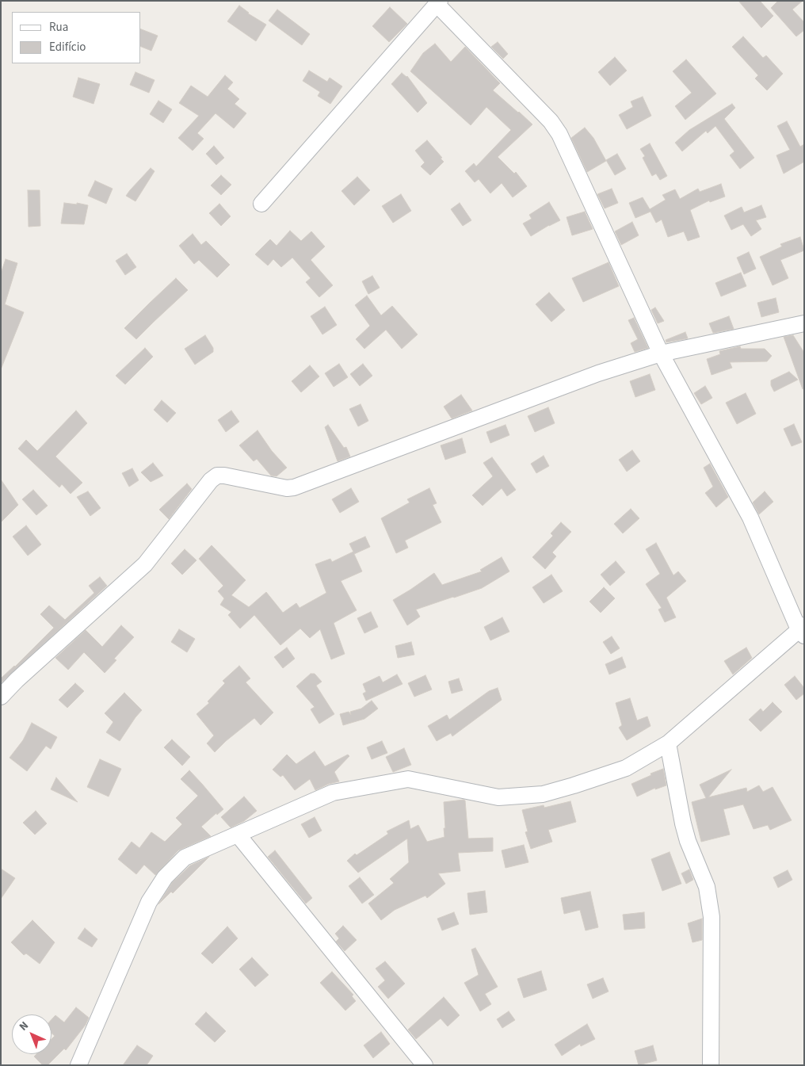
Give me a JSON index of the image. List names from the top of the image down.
{
  "legend": ["Rua", "Edifício"],
  "north": "top left"
}
